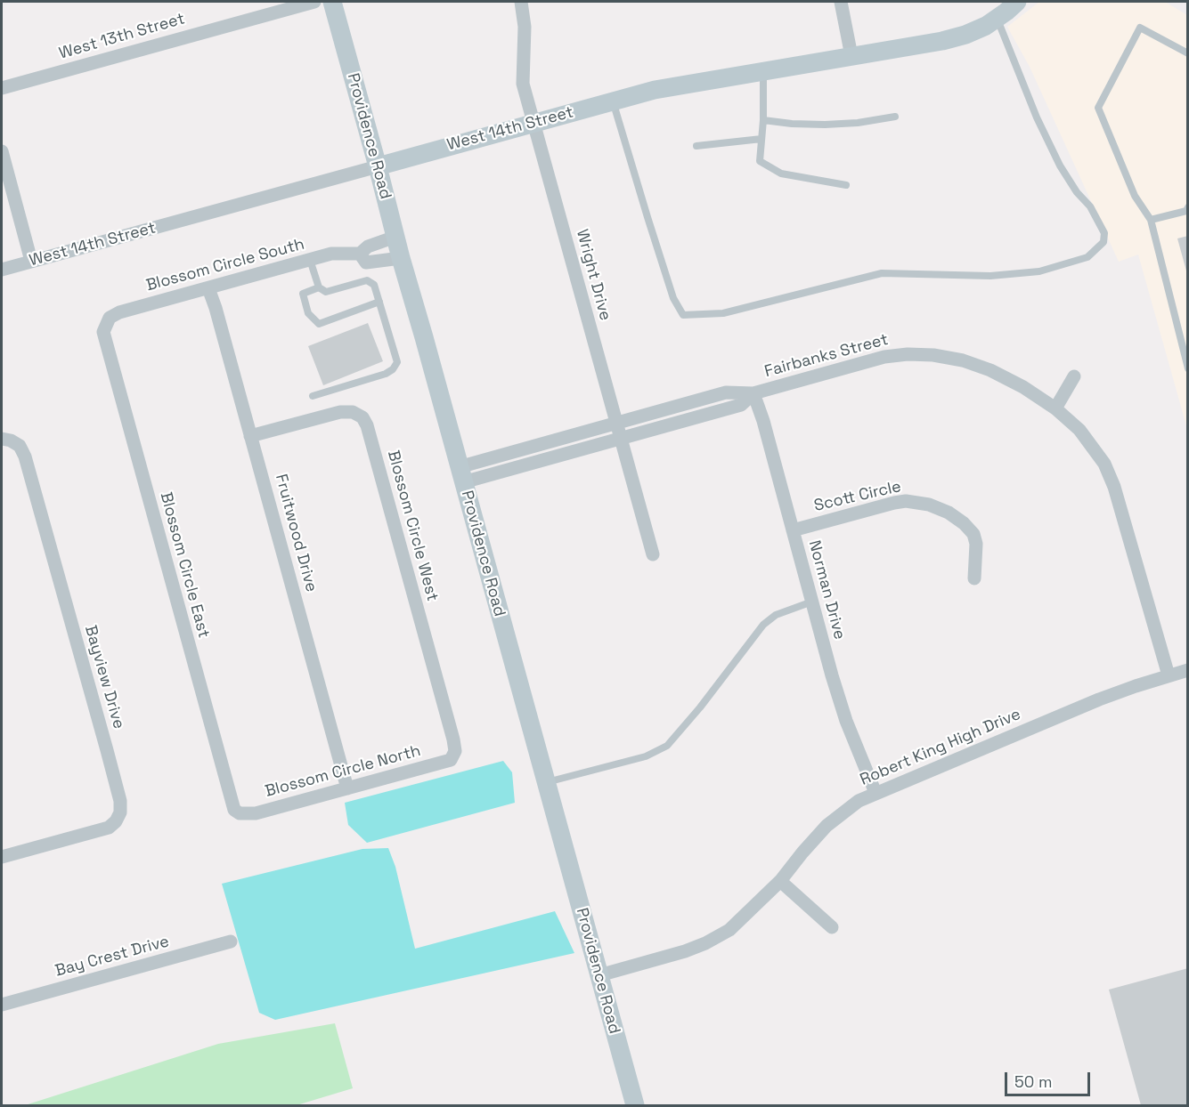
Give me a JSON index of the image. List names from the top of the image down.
{
  "streets": {
    "street": [
      "West 13th Street",
      "West 14th Street",
      "Providence Road",
      "Blossom Circle South",
      "Wright Drive",
      "Fairbanks Street",
      "Scott Circle",
      "Blossom Circle West",
      "Fruitwood Drive",
      "Blossom Circle East",
      "Norman Drive",
      "Bayview Drive",
      "Robert King High Drive",
      "Blossom Circle North",
      "Bay Crest Drive"
    ]
  },
  "crossings": [
    ["West 14th Street", "Providence Road"],
    ["West 14th Street", "Wright Drive"],
    ["Providence Road", "Blossom Circle South"],
    ["Providence Road", "Fairbanks Street"],
    ["Providence Road", "Robert King High Drive"],
    ["Blossom Circle South", "Fruitwood Drive"],
    ["Blossom Circle South", "Blossom Circle East"],
    ["Wright Drive", "Fairbanks Street"],
    ["Fairbanks Street", "Norman Drive"],
    ["Fairbanks Street", "Robert King High Drive"],
    ["Scott Circle", "Norman Drive"],
    ["Blossom Circle West", "Fruitwood Drive"],
    ["Blossom Circle West", "Blossom Circle North"],
    ["Fruitwood Drive", "Blossom Circle North"],
    ["Blossom Circle East", "Blossom Circle North"],
    ["Norman Drive", "Robert King High Drive"]
  ],
  "scale_bar": "50 m"
}
